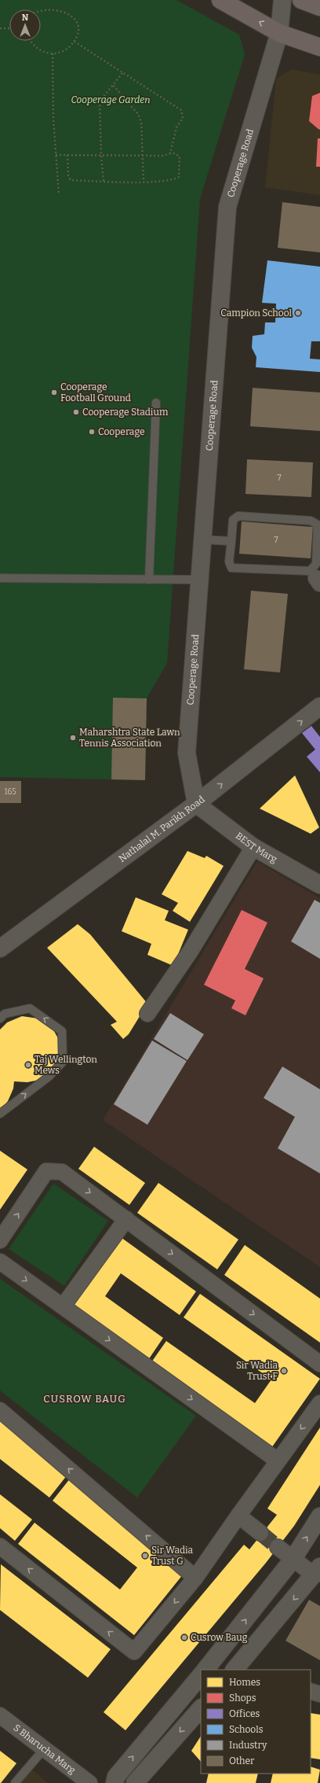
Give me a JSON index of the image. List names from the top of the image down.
{
  "streets": {
    "street": [
      "Cooperage Road",
      "Nathalal M. Parikh Road",
      "BEST Marg",
      "S Bharucha Marg"
    ]
  },
  "crossings": [
    ["Cooperage Road", "Nathalal M. Parikh Road"],
    ["Cooperage Road", "BEST Marg"],
    ["Nathalal M. Parikh Road", "BEST Marg"]
  ],
  "one_way": ["Nathalal M. Parikh Road"],
  "districts": ["CUSROW BAUG"],
  "parks": ["Cooperage Garden"],
  "places": [
    "Campion School",
    "Cooperage Football Ground",
    "Cooperage Stadium",
    "Cooperage",
    "Maharshtra State Lawn Tennis Association",
    "Taj Wellington Mews",
    "Sir Wadia Trust F",
    "Sir Wadia Trust G",
    "Cusrow Baug"
  ],
  "house_numbers": ["7", "7", "165"],
  "legend": [
    "Homes",
    "Shops",
    "Offices",
    "Schools",
    "Industry",
    "Other"
  ],
  "north": "top"
}
